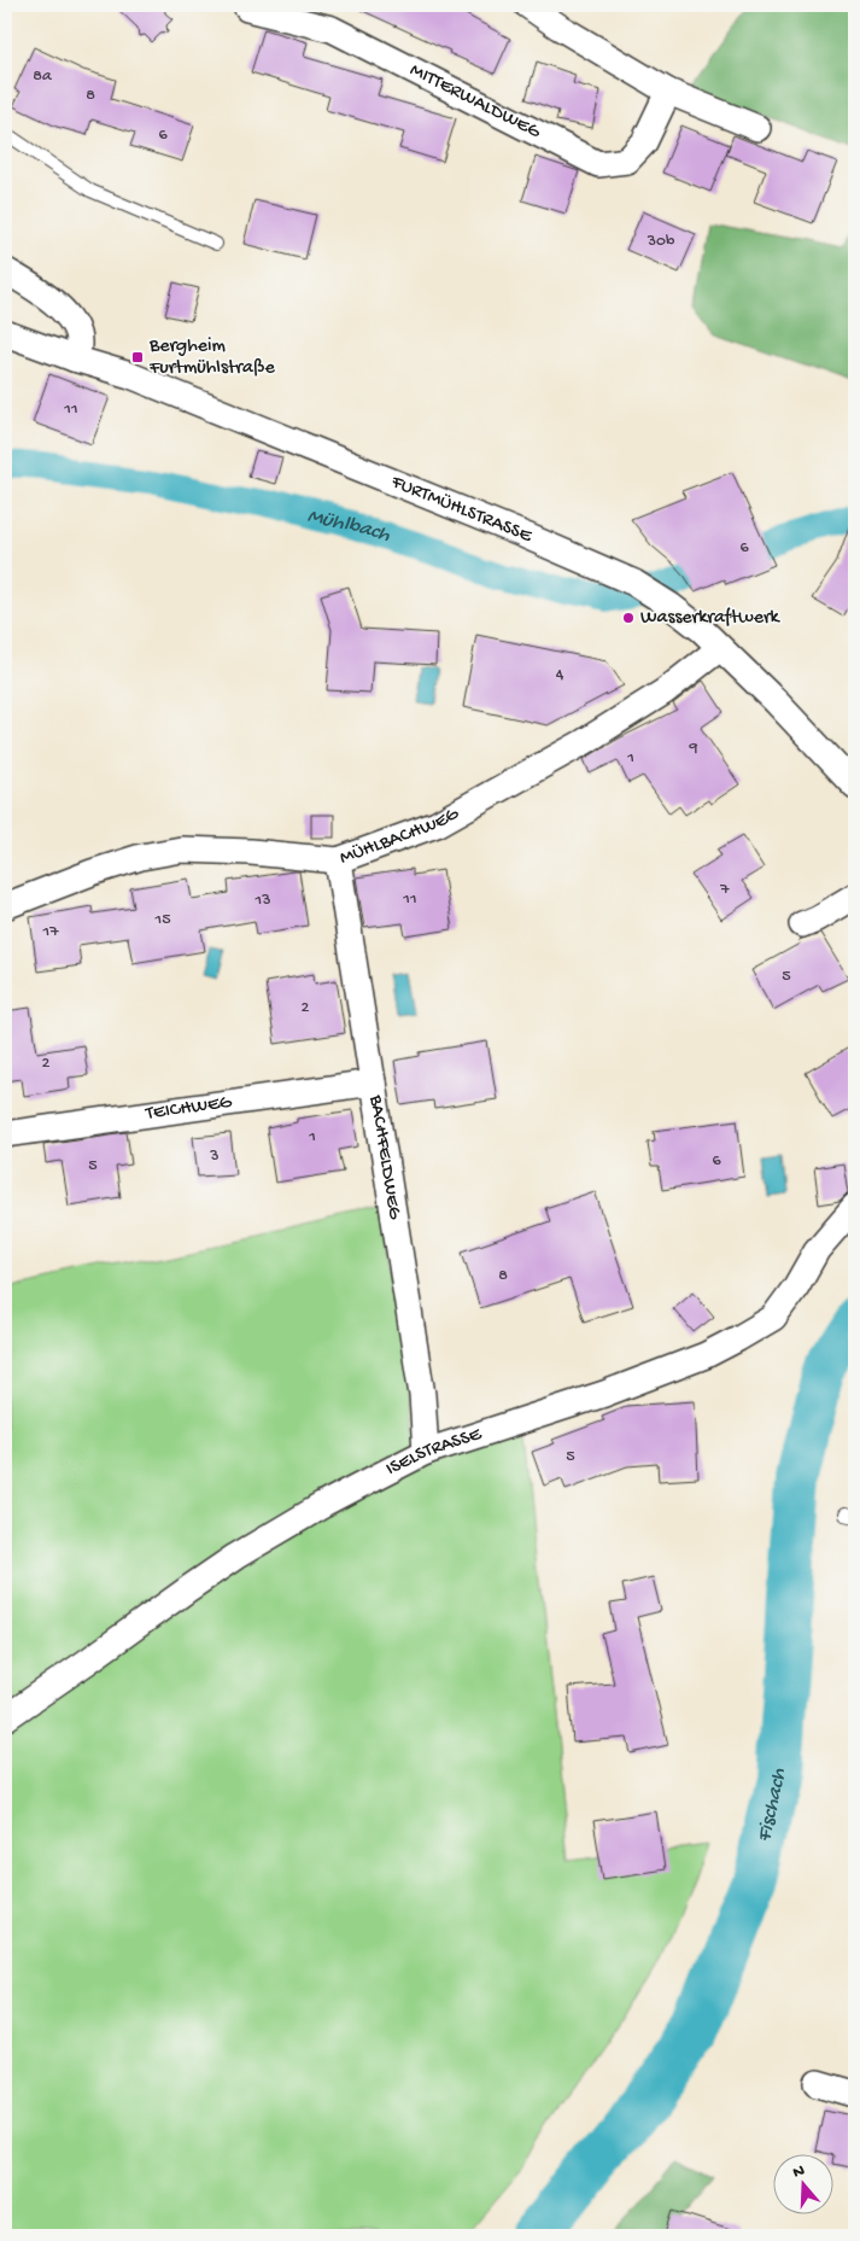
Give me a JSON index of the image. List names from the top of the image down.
{
  "streets": {
    "street": [
      "MITTERWALDWEG",
      "FURTMÜHLSTRASSE",
      "MÜHLBACHWEG",
      "TEICHWEG",
      "BACHFELDWEG",
      "ISELSTRASSE"
    ]
  },
  "crossings": [
    ["FURTMÜHLSTRASSE", "MÜHLBACHWEG"],
    ["MÜHLBACHWEG", "BACHFELDWEG"],
    ["TEICHWEG", "BACHFELDWEG"],
    ["BACHFELDWEG", "ISELSTRASSE"]
  ],
  "water": ["Mühlbach", "Fischach"],
  "places": {
    "transit": ["Bergheim Furtmühlstraße"],
    "other": ["Wasserkraftwerk"]
  },
  "house_numbers": [
    "8a",
    "8",
    "6",
    "30b",
    "11",
    "6",
    "4",
    "9",
    "1",
    "7",
    "11",
    "13",
    "15",
    "17",
    "5",
    "2",
    "2",
    "1",
    "3",
    "6",
    "5",
    "8",
    "5"
  ],
  "north": "top"
}
